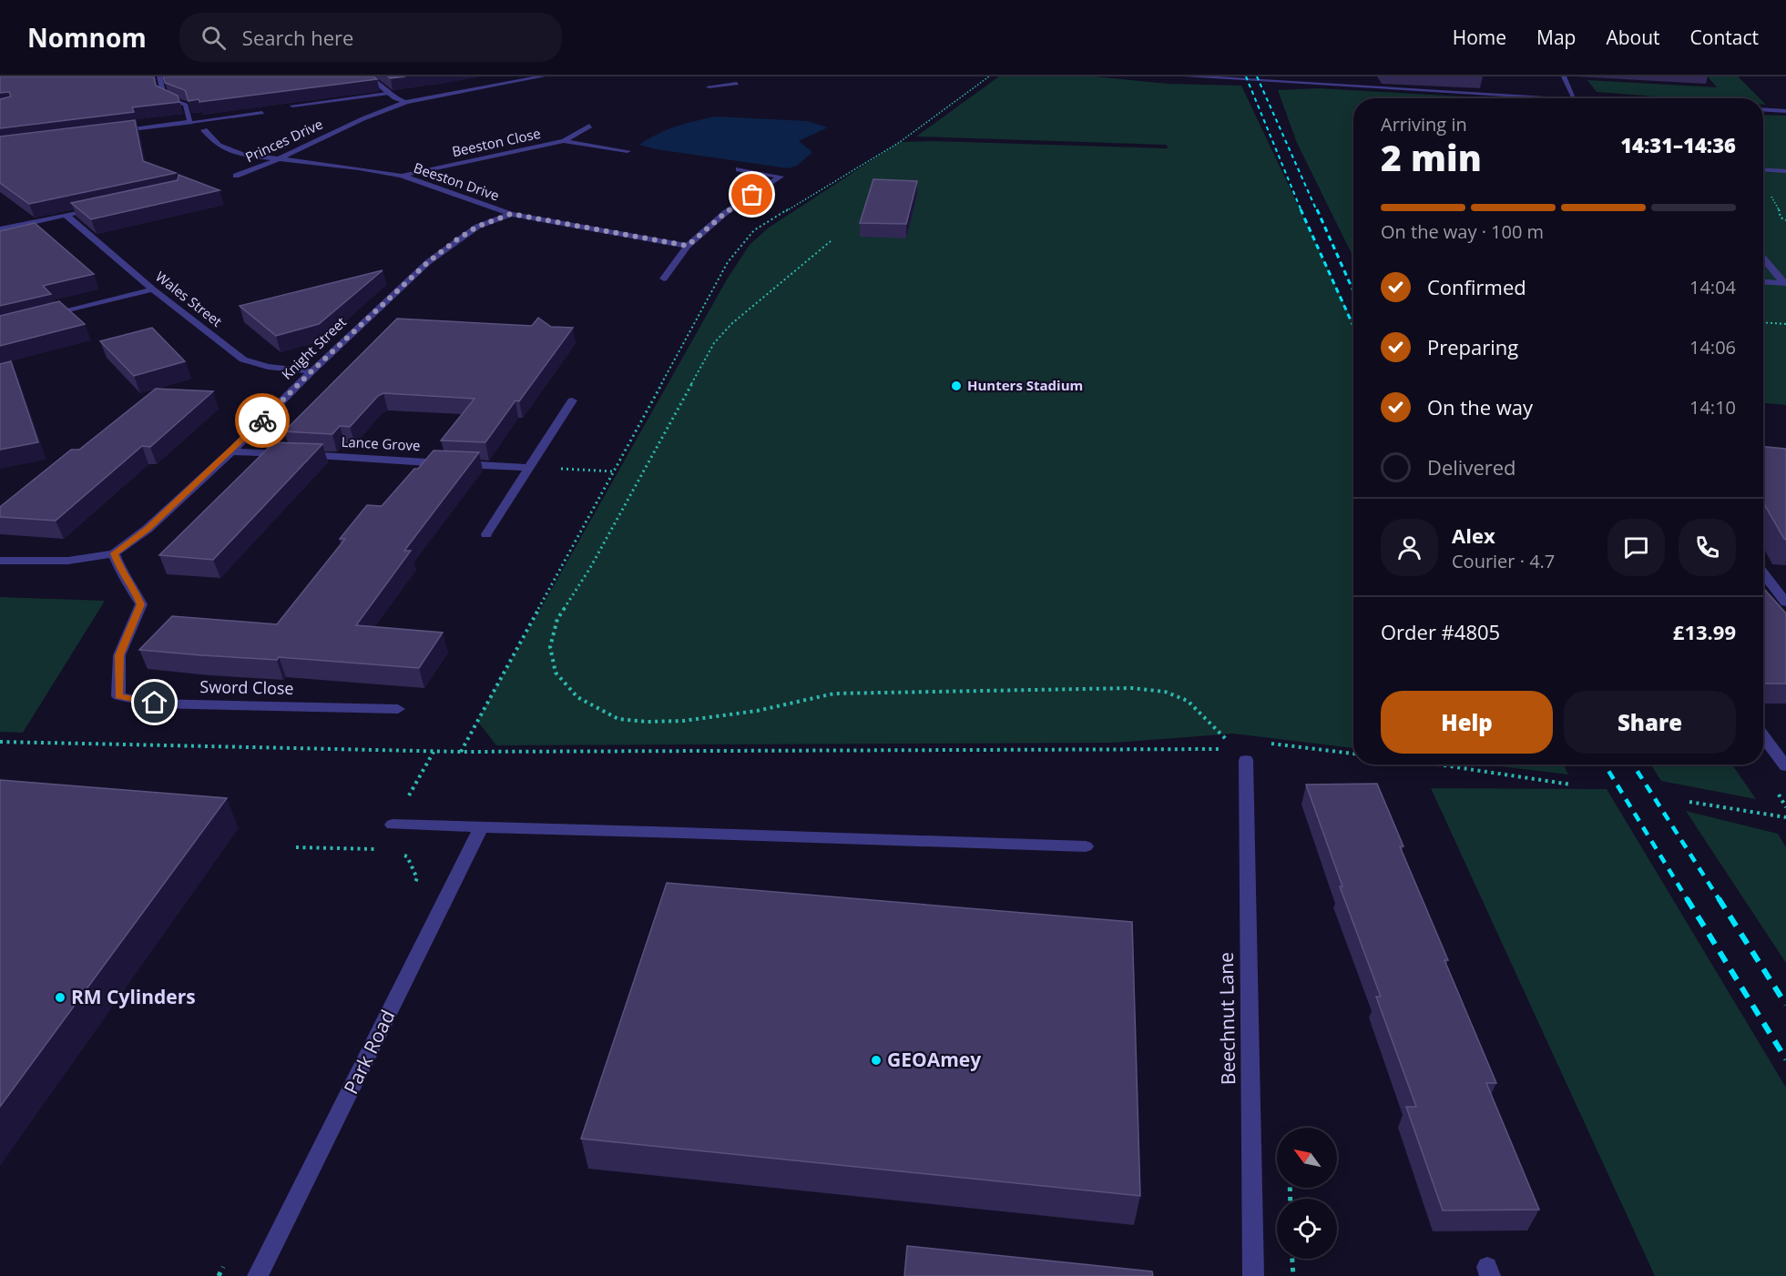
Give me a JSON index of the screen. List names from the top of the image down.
{
  "streets": {
    "street": [
      "Princes Drive",
      "Beeston Close",
      "Beeston Drive",
      "Wales Street",
      "Knight Street",
      "Lance Grove",
      "Sword Close",
      "Beechnut Lane",
      "Park Road"
    ]
  },
  "crossings": [
    ["Princes Drive", "Beeston Drive"],
    ["Beeston Close", "Beeston Drive"],
    ["Beeston Drive", "Knight Street"],
    ["Wales Street", "Knight Street"],
    ["Knight Street", "Lance Grove"],
    ["Knight Street", "Sword Close"]
  ],
  "places": ["Hunters Stadium", "RM Cylinders", "GEOAmey"],
  "north": "top left",
  "page": {
    "header": "Nomnom",
    "search": "Search here",
    "nav": [
      "Home",
      "Map",
      "About",
      "Contact"
    ],
    "heading": ["2 min", "Arriving in", "14:31–14:36"],
    "panel": [
      "Alex",
      "Courier · 4.7",
      "Order #4805",
      "£13.99"
    ],
    "bar": "On the way · 100 m",
    "list": [
      ["Confirmed", "14:04"],
      ["Preparing", "14:06"],
      ["On the way", "14:10"],
      "Delivered"
    ],
    "buttons": ["Help", "Share"]
  }
}
